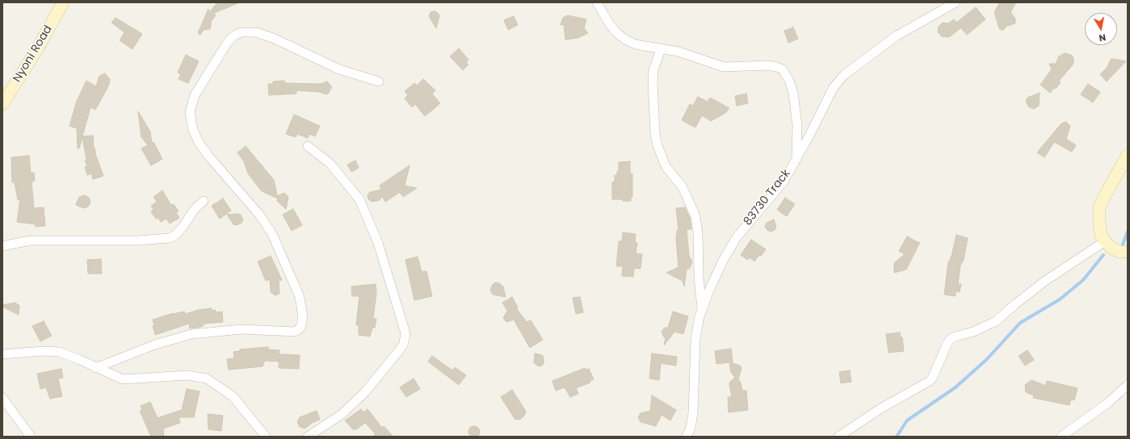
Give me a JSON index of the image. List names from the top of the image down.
{
  "streets": {
    "street": ["Nyoni Road", "83730 Track"]
  },
  "north": "bottom"
}
